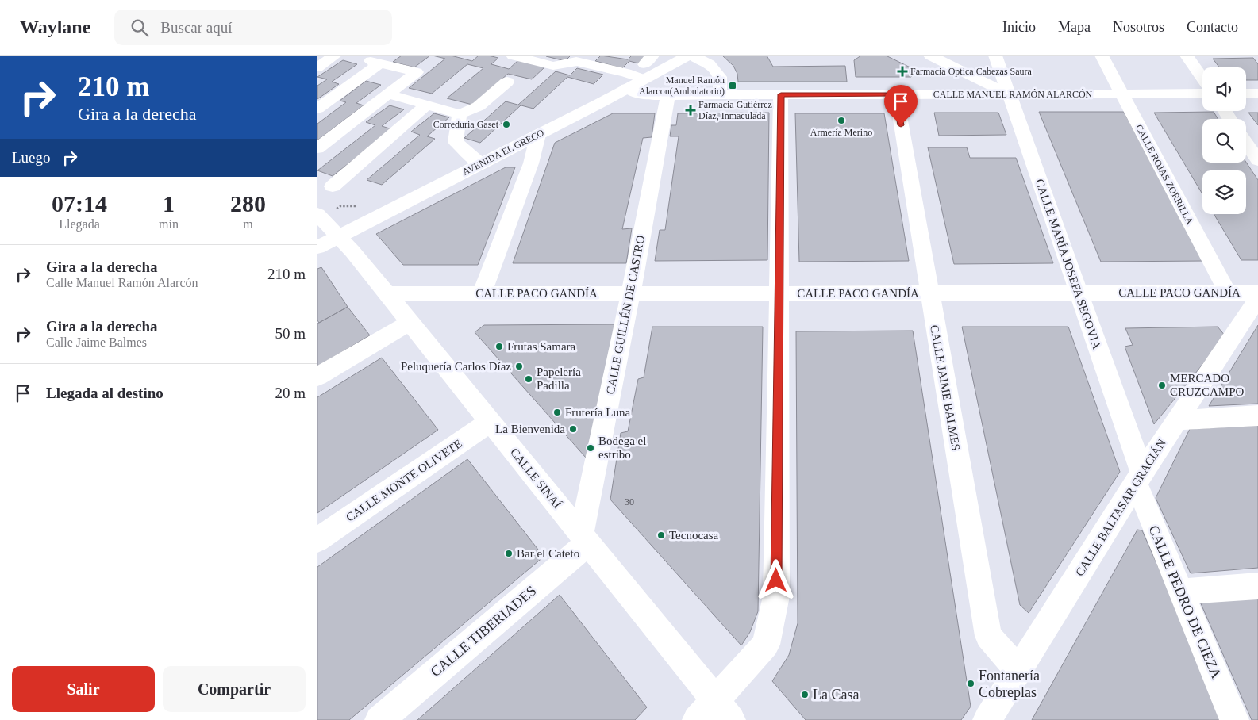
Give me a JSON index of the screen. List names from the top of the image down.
{
  "streets": {
    "street": [
      "CALLE MANUEL RAMÓN ALARCÓN",
      "AVENIDA EL GRECO",
      "CALLE ROJAS ZORRILLA",
      "CALLE MARÍA JOSEFA SEGOVIA",
      "CALLE PACO GANDÍA",
      "CALLE GUILLÉN DE CASTRO",
      "CALLE JAIME BALMES",
      "CALLE SINAÍ",
      "CALLE MONTE OLIVETE",
      "CALLE BALTASAR GRACIÁN",
      "CALLE PEDRO DE CIEZA",
      "CALLE TIBERIADES"
    ]
  },
  "crossings": [
    ["CALLE MANUEL RAMÓN ALARCÓN", "AVENIDA EL GRECO"],
    ["CALLE MANUEL RAMÓN ALARCÓN", "CALLE ROJAS ZORRILLA"],
    ["CALLE MANUEL RAMÓN ALARCÓN", "CALLE MARÍA JOSEFA SEGOVIA"],
    ["CALLE MANUEL RAMÓN ALARCÓN", "CALLE GUILLÉN DE CASTRO"],
    ["CALLE MANUEL RAMÓN ALARCÓN", "CALLE JAIME BALMES"],
    ["AVENIDA EL GRECO", "CALLE SINAÍ"],
    ["CALLE ROJAS ZORRILLA", "CALLE PACO GANDÍA"],
    ["CALLE MARÍA JOSEFA SEGOVIA", "CALLE PACO GANDÍA"],
    ["CALLE MARÍA JOSEFA SEGOVIA", "CALLE BALTASAR GRACIÁN"],
    ["CALLE MARÍA JOSEFA SEGOVIA", "CALLE PEDRO DE CIEZA"],
    ["CALLE PACO GANDÍA", "CALLE GUILLÉN DE CASTRO"],
    ["CALLE PACO GANDÍA", "CALLE JAIME BALMES"],
    ["CALLE PACO GANDÍA", "CALLE SINAÍ"],
    ["CALLE GUILLÉN DE CASTRO", "CALLE SINAÍ"],
    ["CALLE GUILLÉN DE CASTRO", "CALLE TIBERIADES"],
    ["CALLE JAIME BALMES", "CALLE BALTASAR GRACIÁN"],
    ["CALLE SINAÍ", "CALLE MONTE OLIVETE"],
    ["CALLE SINAÍ", "CALLE TIBERIADES"],
    ["CALLE BALTASAR GRACIÁN", "CALLE PEDRO DE CIEZA"]
  ],
  "places": {
    "health": ["Farmacia Optica Cabezas Saura", "Farmacia Gutiérrez Díaz, Inmaculada"],
    "transit": ["Manuel Ramón Alarcon(Ambulatorio)"],
    "other": [
      "Armería Merino",
      "Correduria Gaset",
      "Frutas Samara",
      "Peluquería Carlos Díaz",
      "Papelería Padilla",
      "MERCADO CRUZCAMPO",
      "Frutería Luna",
      "La Bienvenida",
      "Bodega el estribo",
      "Tecnocasa",
      "Bar el Cateto",
      "Fontanería Cobreplas",
      "La Casa"
    ]
  },
  "house_numbers": ["30"],
  "page": {
    "header": "Waylane",
    "search": "Buscar aquí",
    "nav": [
      "Inicio",
      "Mapa",
      "Nosotros",
      "Contacto"
    ],
    "turn": ["210 m", "Gira a la derecha"],
    "then": "Luego",
    "eta": [
      "07:14",
      "Llegada",
      "1",
      "min",
      "280",
      "m"
    ],
    "list": [
      {
        "name": "Gira a la derecha",
        "note": "Calle Manuel Ramón Alarcón",
        "value": "210 m"
      },
      {
        "name": "Gira a la derecha",
        "note": "Calle Jaime Balmes",
        "value": "50 m"
      },
      {
        "name": "Llegada al destino",
        "value": "20 m"
      }
    ],
    "buttons": ["Salir", "Compartir"]
  }
}
